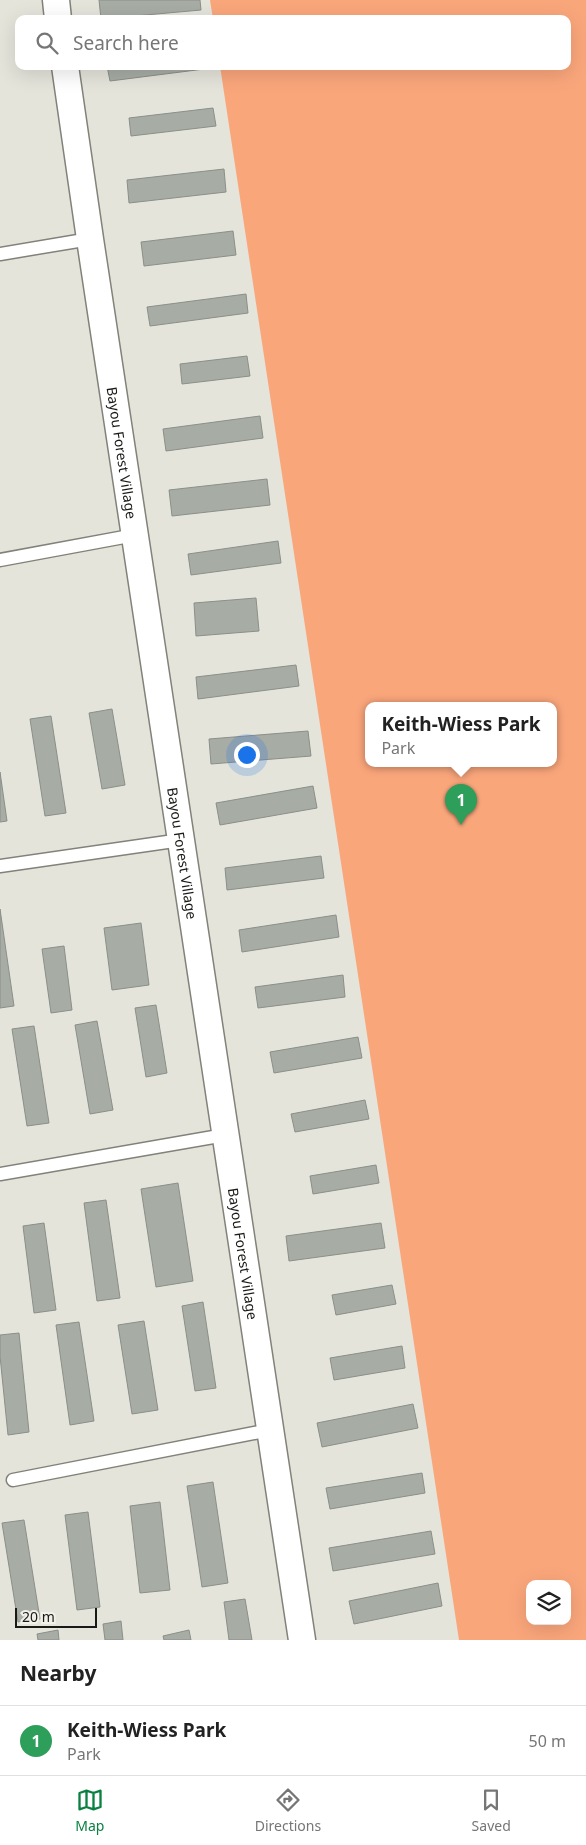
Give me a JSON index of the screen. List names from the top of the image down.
{
  "streets": {
    "street": ["Bayou Forest Village"]
  },
  "scale_bar": "20 m",
  "page": {
    "search": "Search here",
    "popup": ["Keith-Wiess Park", "Park"],
    "pins": "1",
    "scale": "20 m",
    "heading": "Nearby",
    "list": [
      {
        "mark": "1",
        "name": "Keith-Wiess Park",
        "note": "Park",
        "value": "50 m"
      }
    ],
    "nav": ["Map", "Directions", "Saved"]
  }
}
